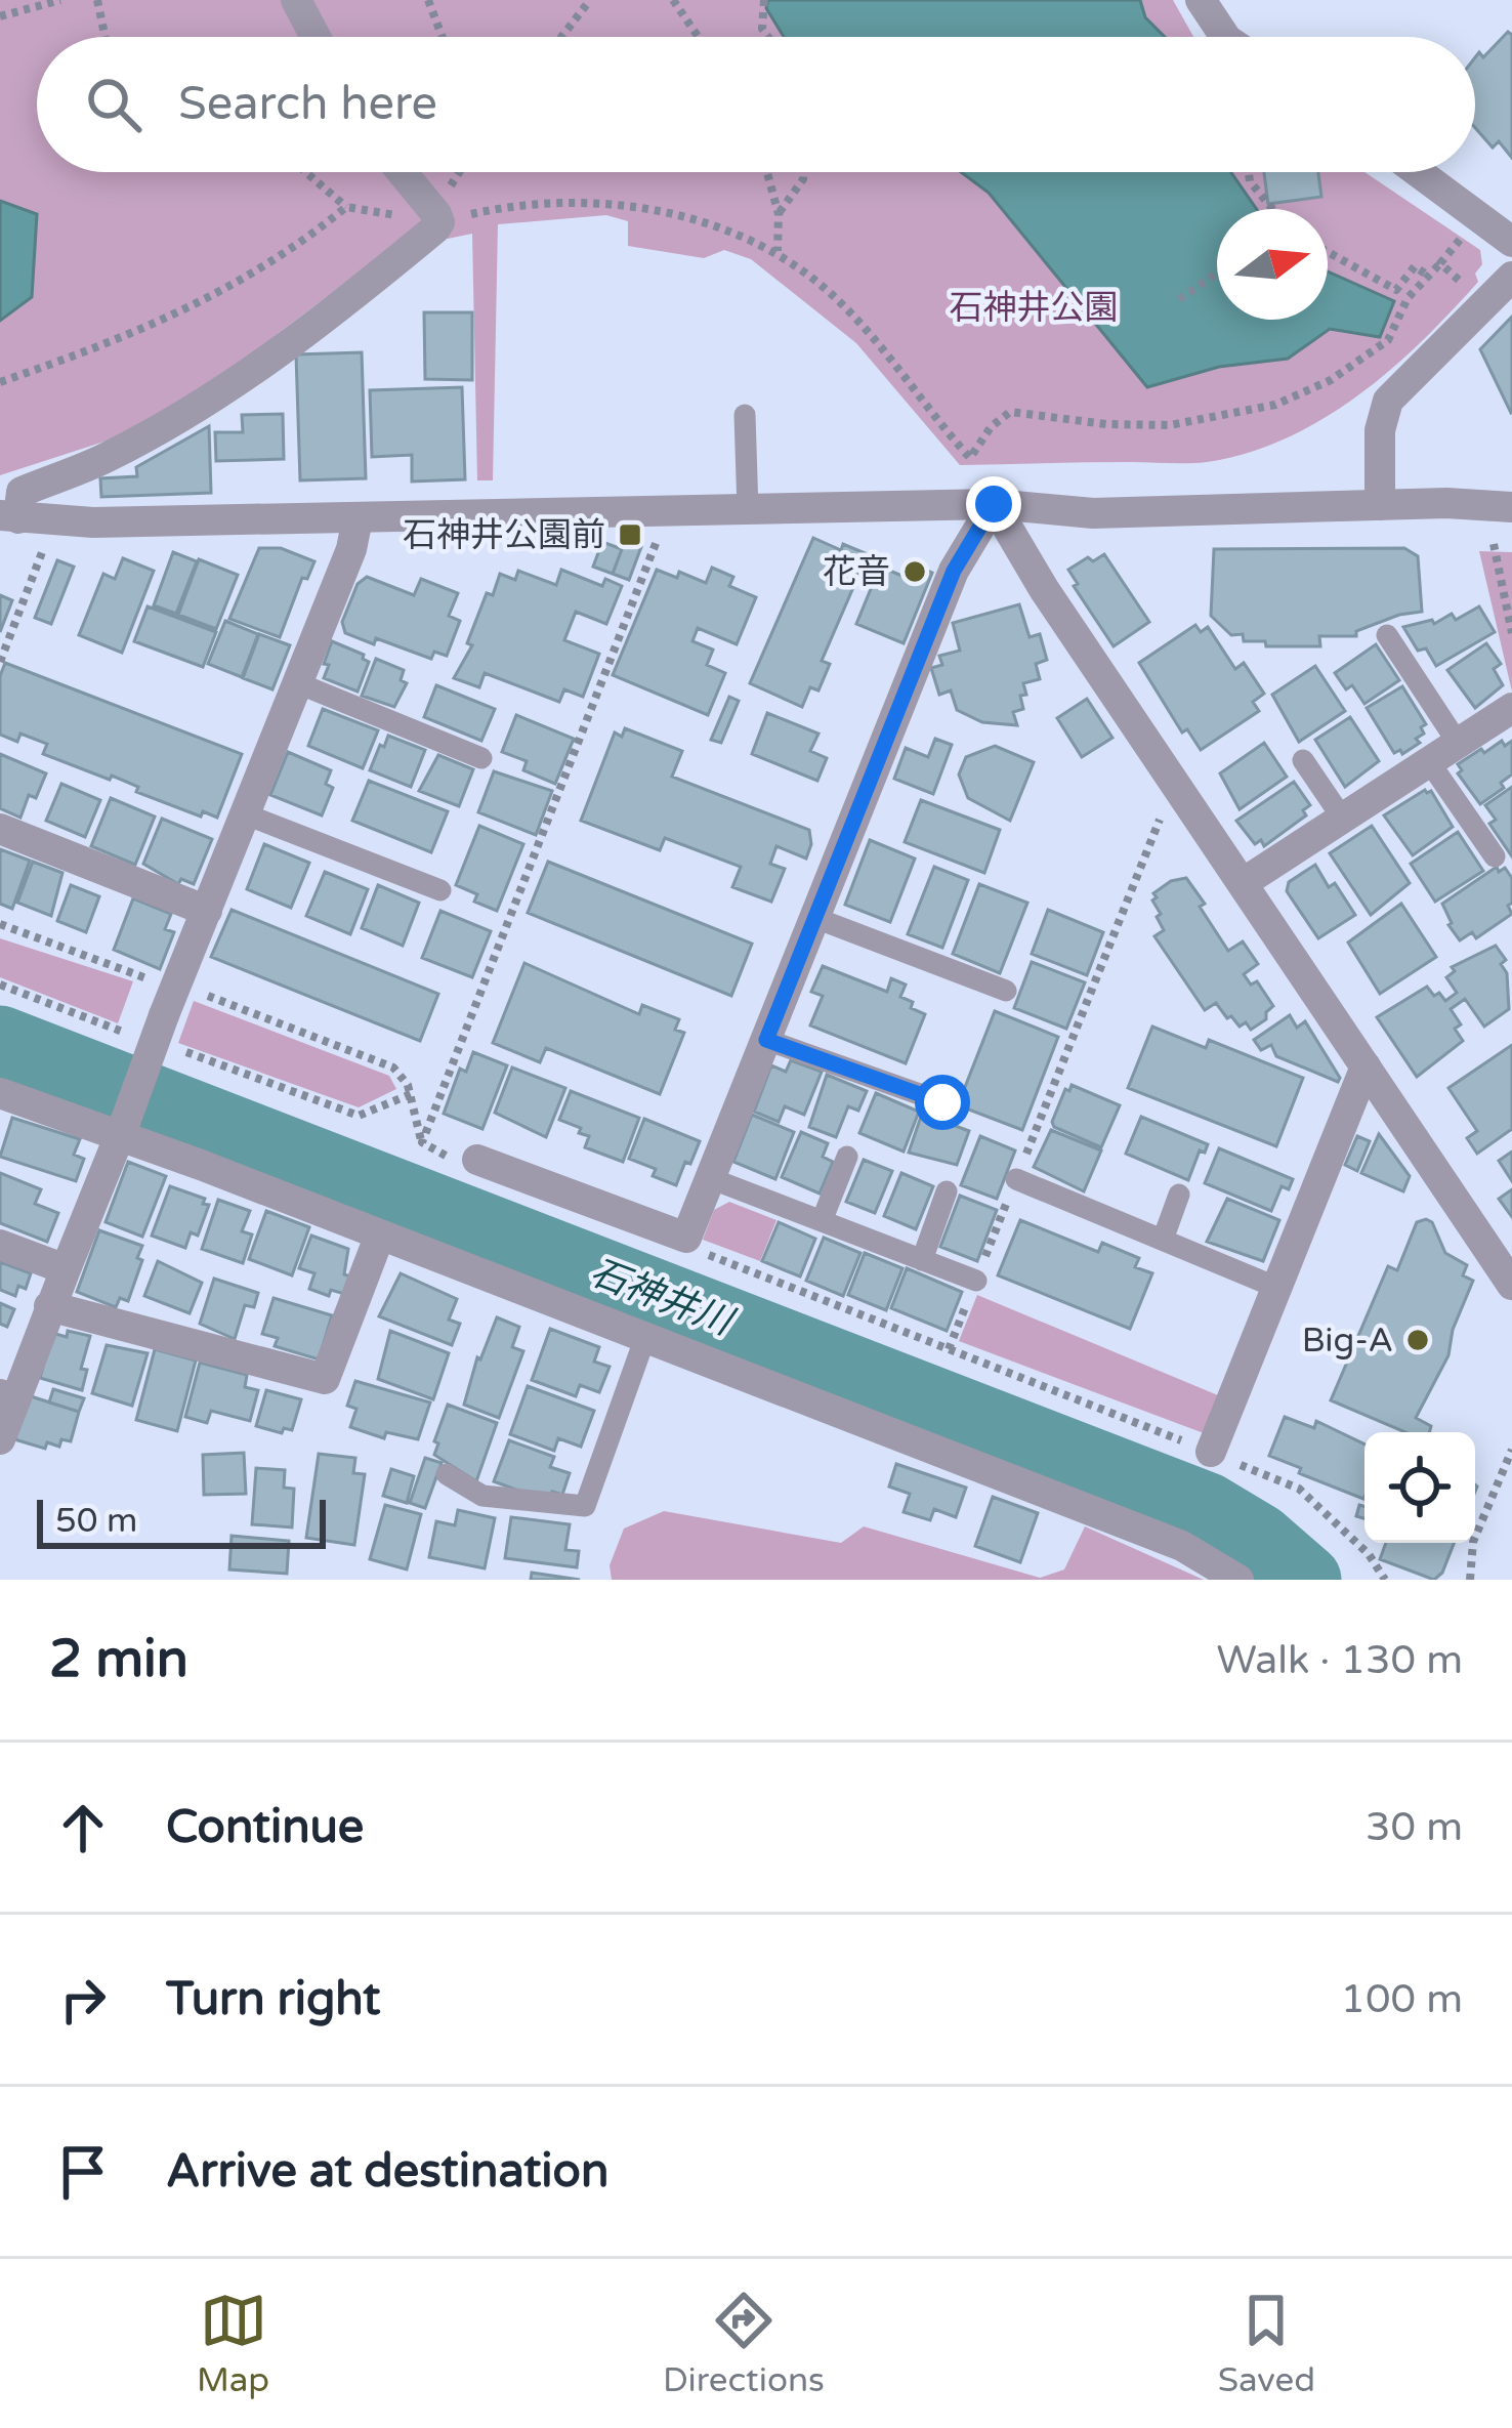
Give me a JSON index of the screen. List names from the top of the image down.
{
  "water": ["石神井川"],
  "parks": ["石神井公園"],
  "places": {
    "transit": ["石神井公園前"],
    "other": ["花音", "Big-A"]
  },
  "scale_bar": "50 m",
  "north": "right",
  "page": {
    "search": "Search here",
    "scale": "50 m",
    "heading": ["2 min", "Walk · 130 m"],
    "list": [
      ["Continue", "30 m"],
      ["Turn right", "100 m"],
      "Arrive at destination"
    ],
    "nav": ["Map", "Directions", "Saved"]
  }
}
